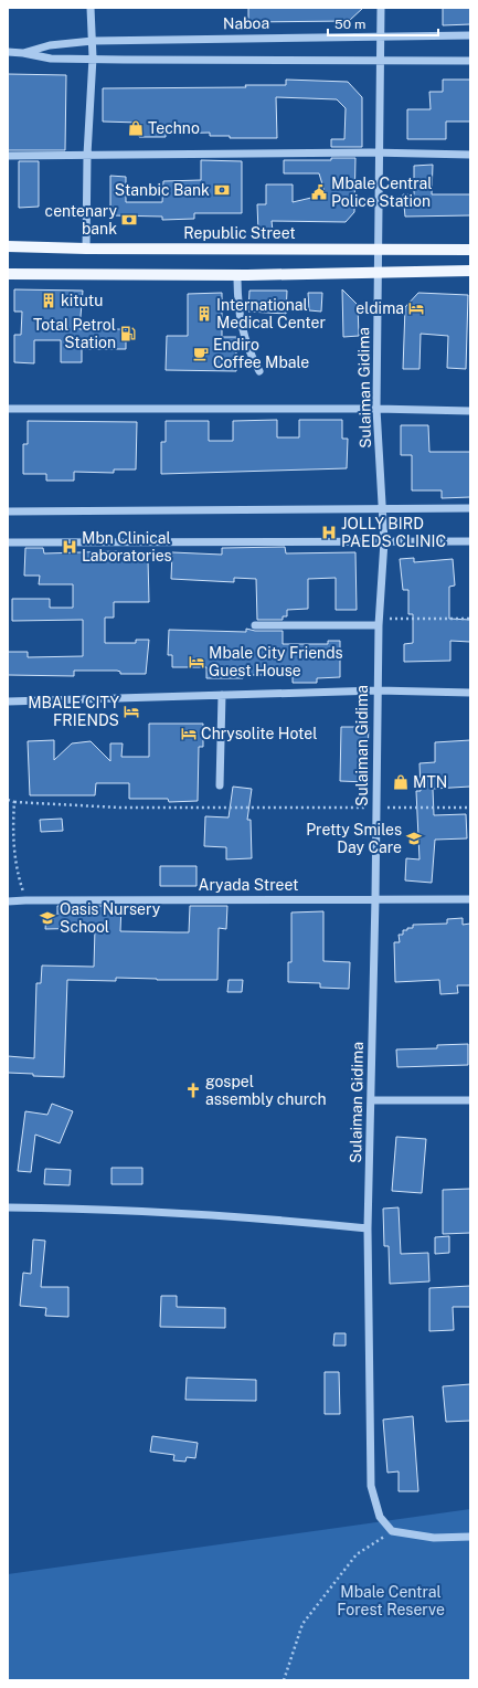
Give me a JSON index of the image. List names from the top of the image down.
{
  "streets": {
    "main road": ["Republic Street"],
    "street": ["Naboa", "Sulaiman Gidima", "Aryada Street"]
  },
  "crossings": [
    ["Naboa", "Sulaiman Gidima"],
    ["Republic Street", "Sulaiman Gidima"],
    ["Sulaiman Gidima", "Aryada Street"]
  ],
  "parks": ["Mbale Central Forest Reserve"],
  "places": {
    "shop": ["Techno", "MTN"],
    "bank": ["Stanbic Bank", "centenary bank"],
    "public building": ["Mbale Central Police Station"],
    "building": ["kitutu", "International Medical Center"],
    "hotel": [
      "eldima",
      "Mbale City Friends Guest House",
      "MBALE CITY FRIENDS",
      "Chrysolite Hotel"
    ],
    "fuel station": ["Total Petrol Station"],
    "cafe": ["Endiro Coffee Mbale"],
    "hospital": ["JOLLY BIRD PAEDS CLINIC", "Mbn Clinical Laboratories"],
    "school or university": ["Pretty Smiles Day Care", "Oasis Nursery School"],
    "church": ["gospel assembly church"]
  },
  "scale_bar": "50 m"
}
